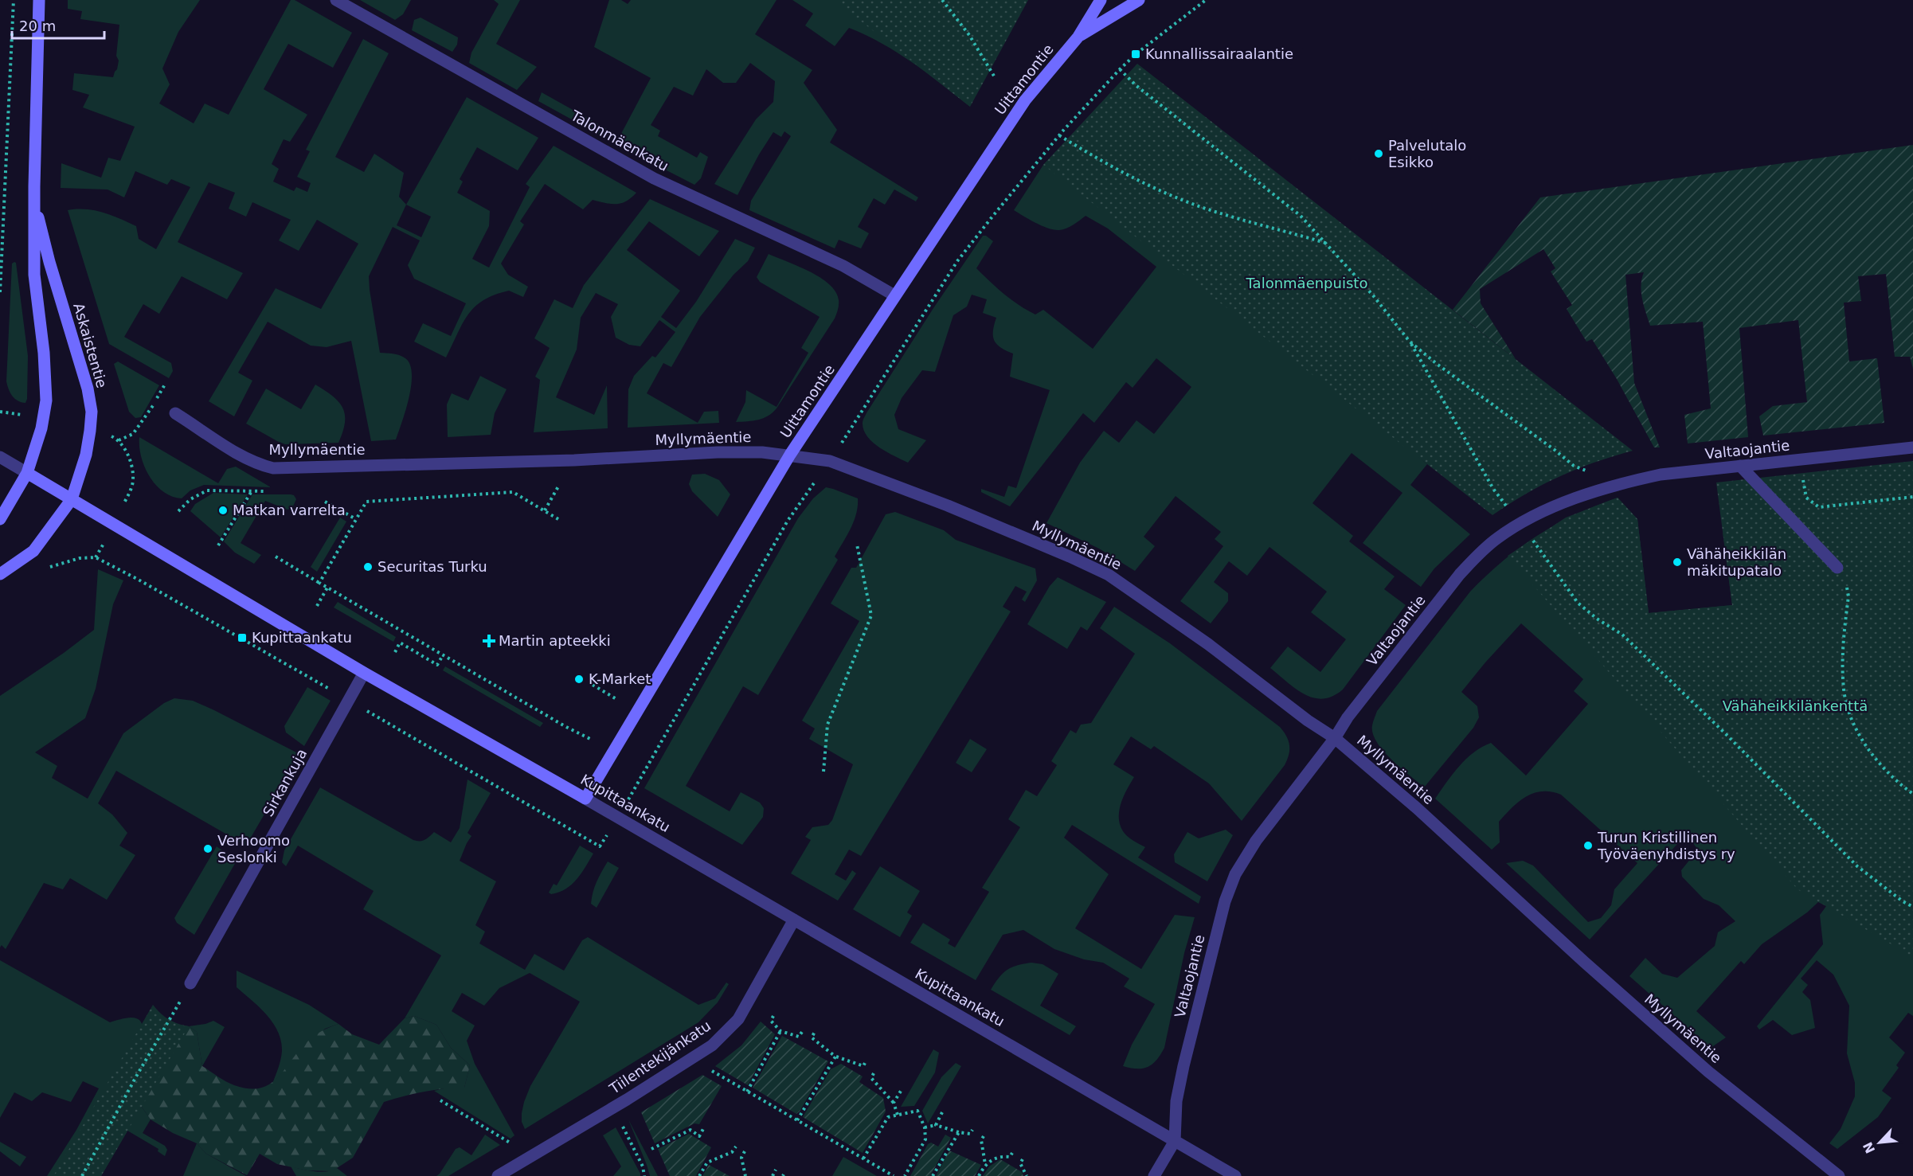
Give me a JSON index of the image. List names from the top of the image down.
{
  "streets": {
    "street": [
      "Uittamontie",
      "Talonmäenkatu",
      "Askaistentie",
      "Myllymäentie",
      "Valtaojantie",
      "Sirkankuja",
      "Kupittaankatu",
      "Tiilentekijänkatu"
    ]
  },
  "crossings": [
    ["Uittamontie", "Talonmäenkatu"],
    ["Uittamontie", "Myllymäentie"],
    ["Uittamontie", "Kupittaankatu"],
    ["Askaistentie", "Kupittaankatu"],
    ["Myllymäentie", "Valtaojantie"],
    ["Valtaojantie", "Kupittaankatu"],
    ["Sirkankuja", "Kupittaankatu"],
    ["Kupittaankatu", "Tiilentekijänkatu"]
  ],
  "parks": ["Talonmäenpuisto", "Vähäheikkilänkenttä"],
  "places": {
    "transit": ["Kunnallissairaalantie", "Kupittaankatu"],
    "other": [
      "Palvelutalo Esikko",
      "Matkan varrelta",
      "Vähäheikkilän mäkitupatalo",
      "Securitas Turku",
      "K-Market",
      "Turun Kristillinen Työväenyhdistys ry",
      "Verhoomo Seslonki"
    ],
    "health": ["Martin apteekki"]
  },
  "scale_bar": "20 m",
  "north": "bottom left"
}
